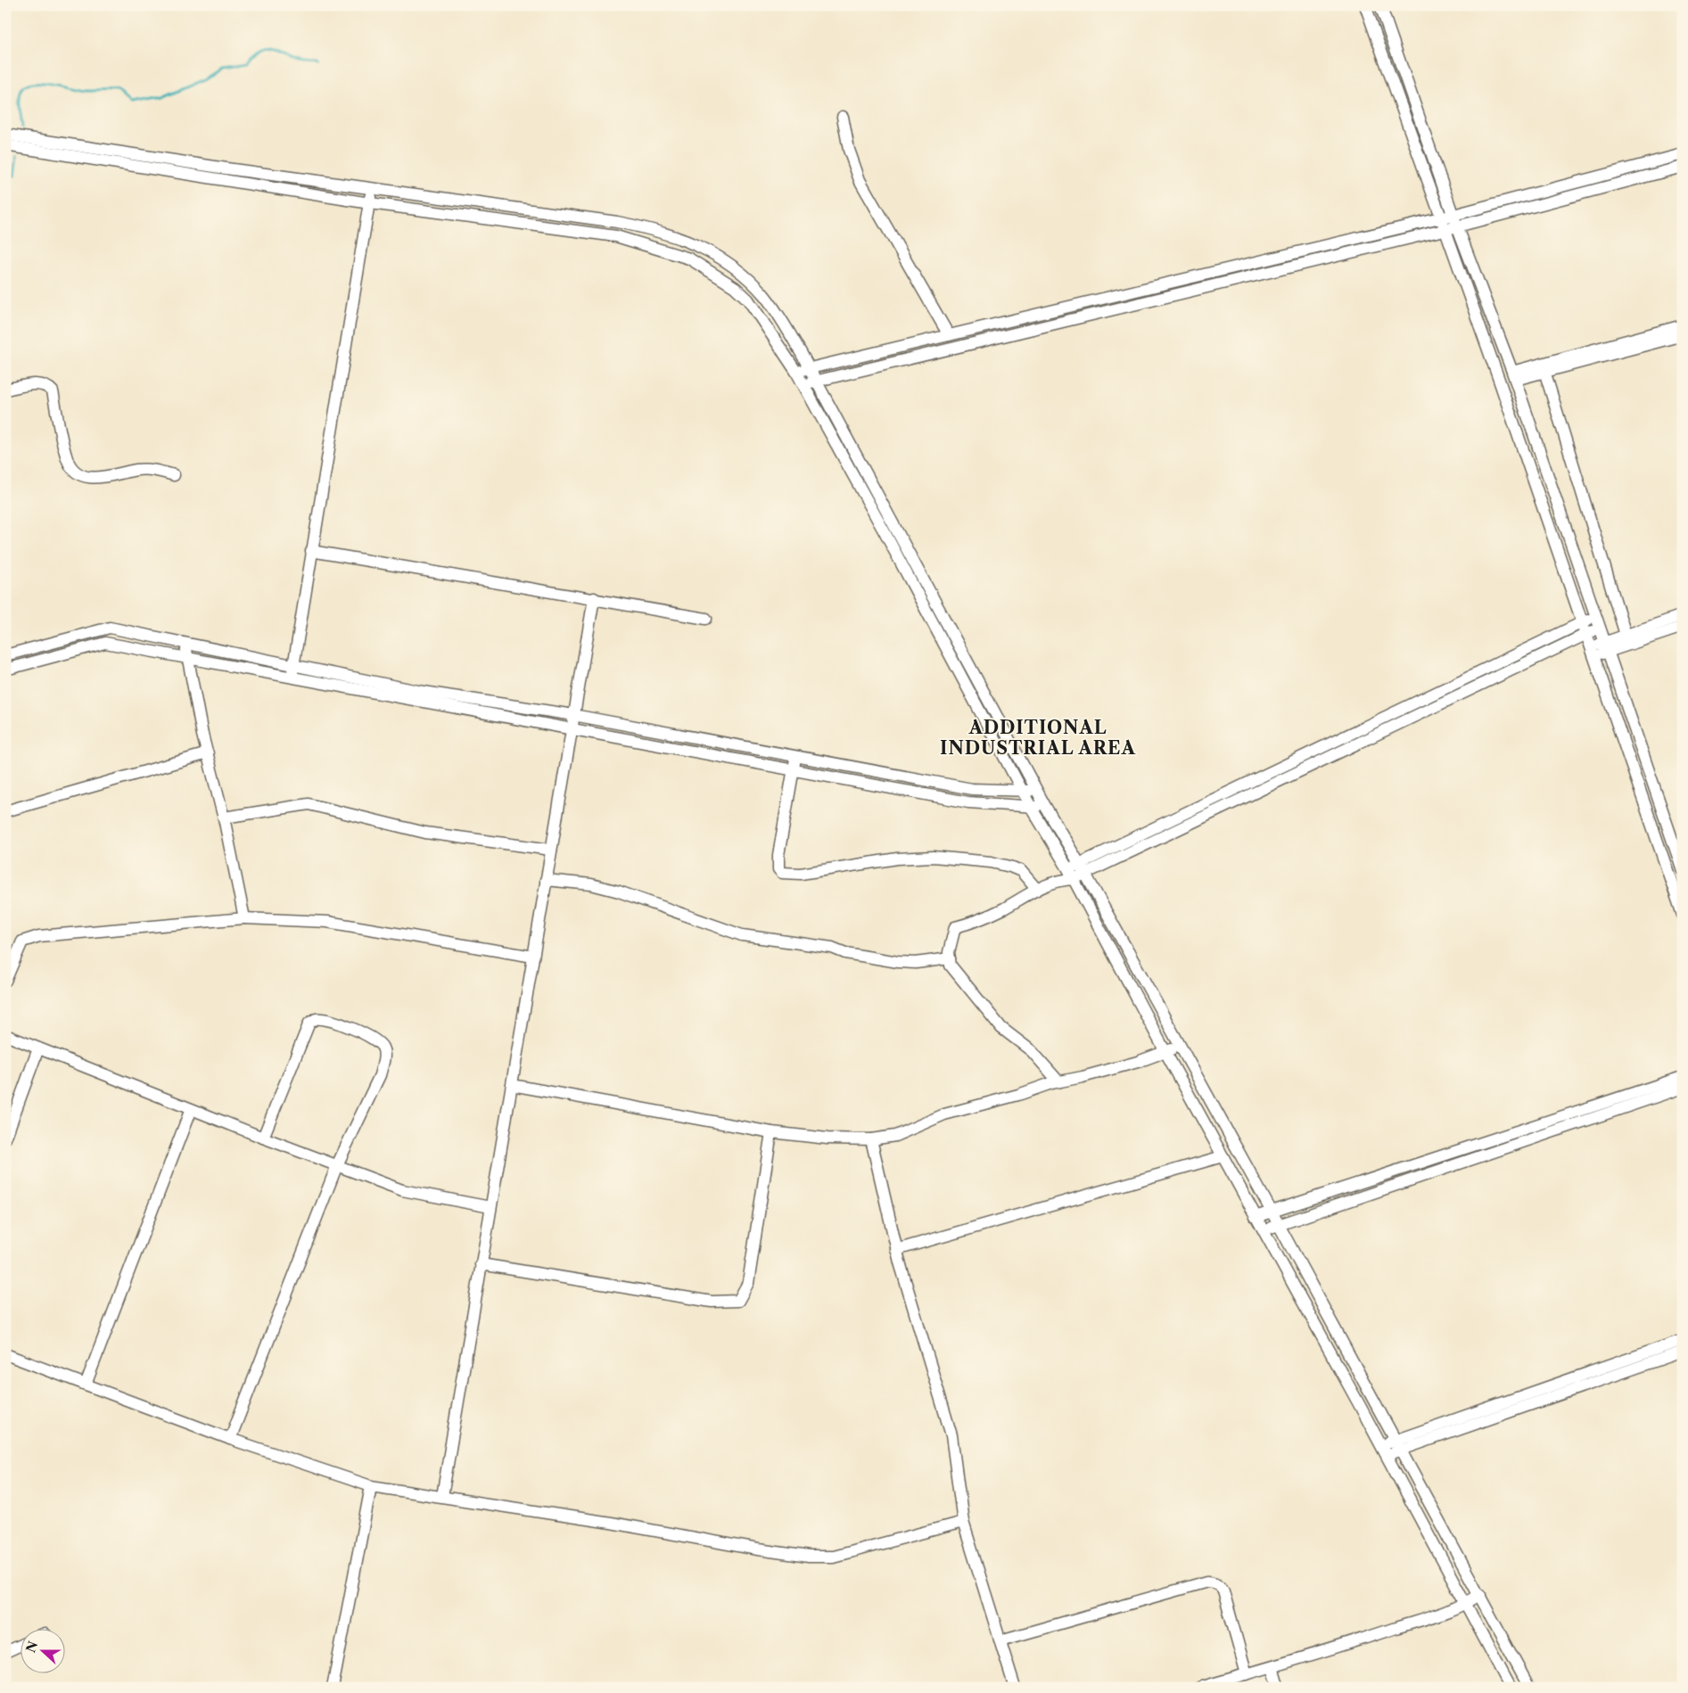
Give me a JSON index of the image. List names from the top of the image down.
{
  "districts": ["ADDITIONAL INDUSTRIAL AREA"],
  "north": "left"
}
